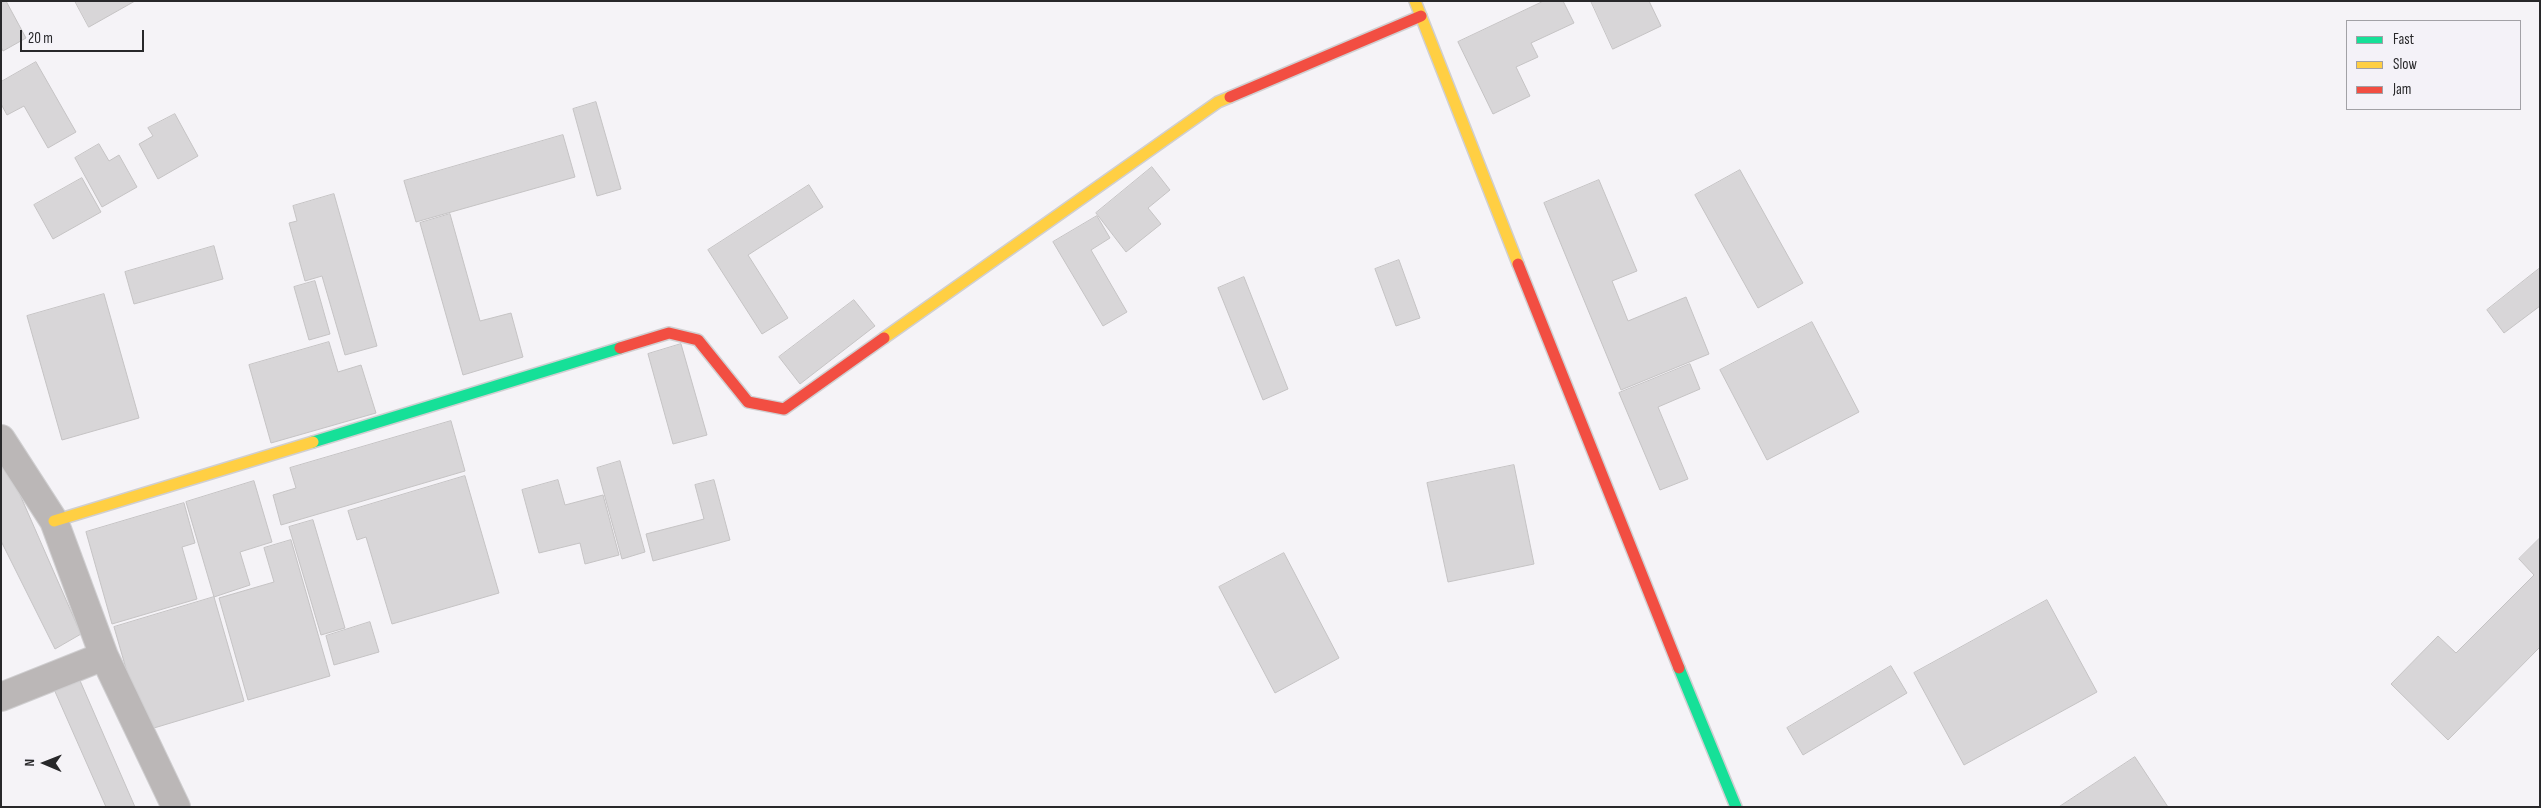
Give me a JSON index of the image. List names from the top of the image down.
{
  "legend": ["Fast", "Slow", "Jam"],
  "scale_bar": "20 m",
  "north": "left"
}
